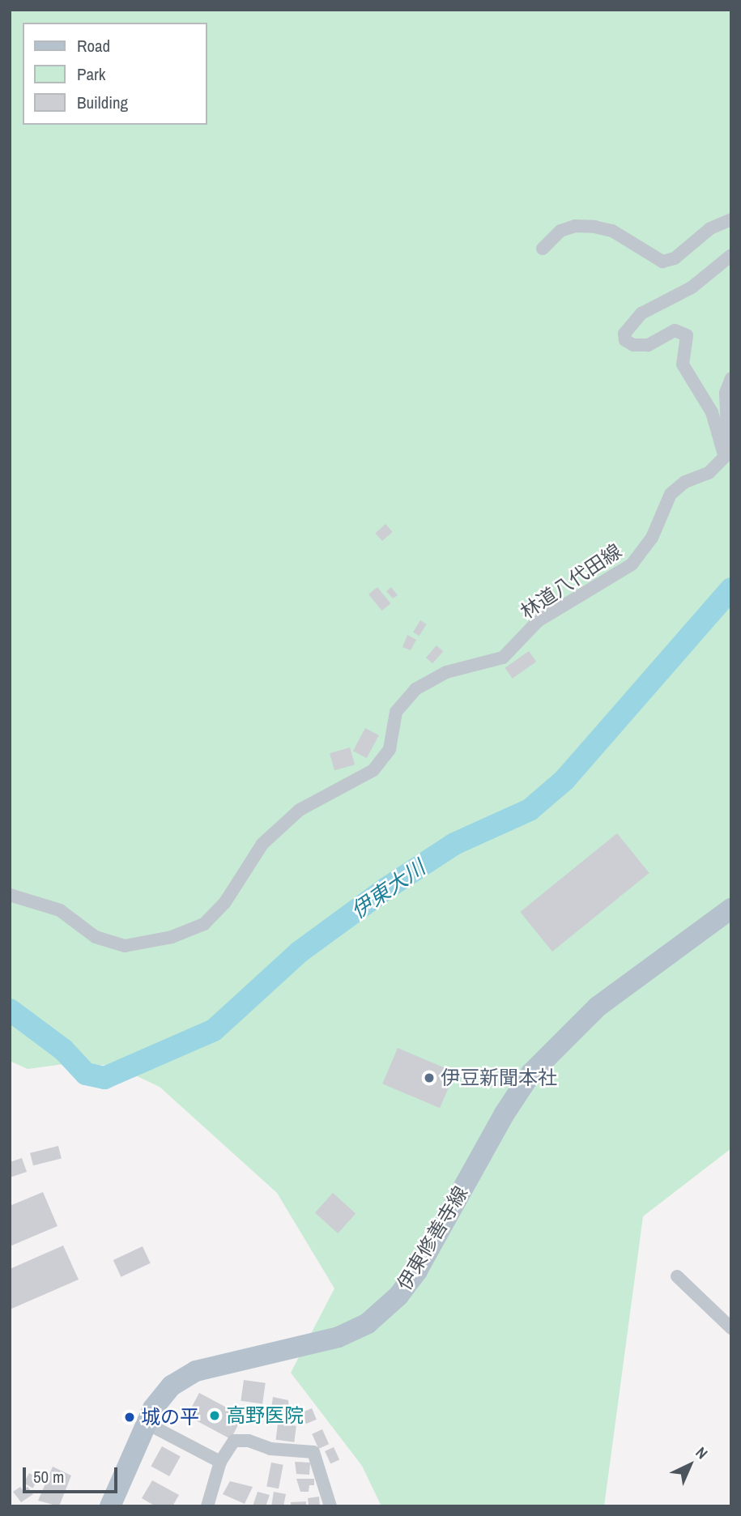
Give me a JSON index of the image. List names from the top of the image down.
{
  "streets": {
    "main road": ["伊東修善寺線"],
    "street": ["林道八代田線"]
  },
  "water": ["伊東大川"],
  "places": ["伊豆新聞本社", "高野医院", "城の平"],
  "legend": ["Road", "Park", "Building"],
  "scale_bar": "50 m",
  "north": "top right"
}
